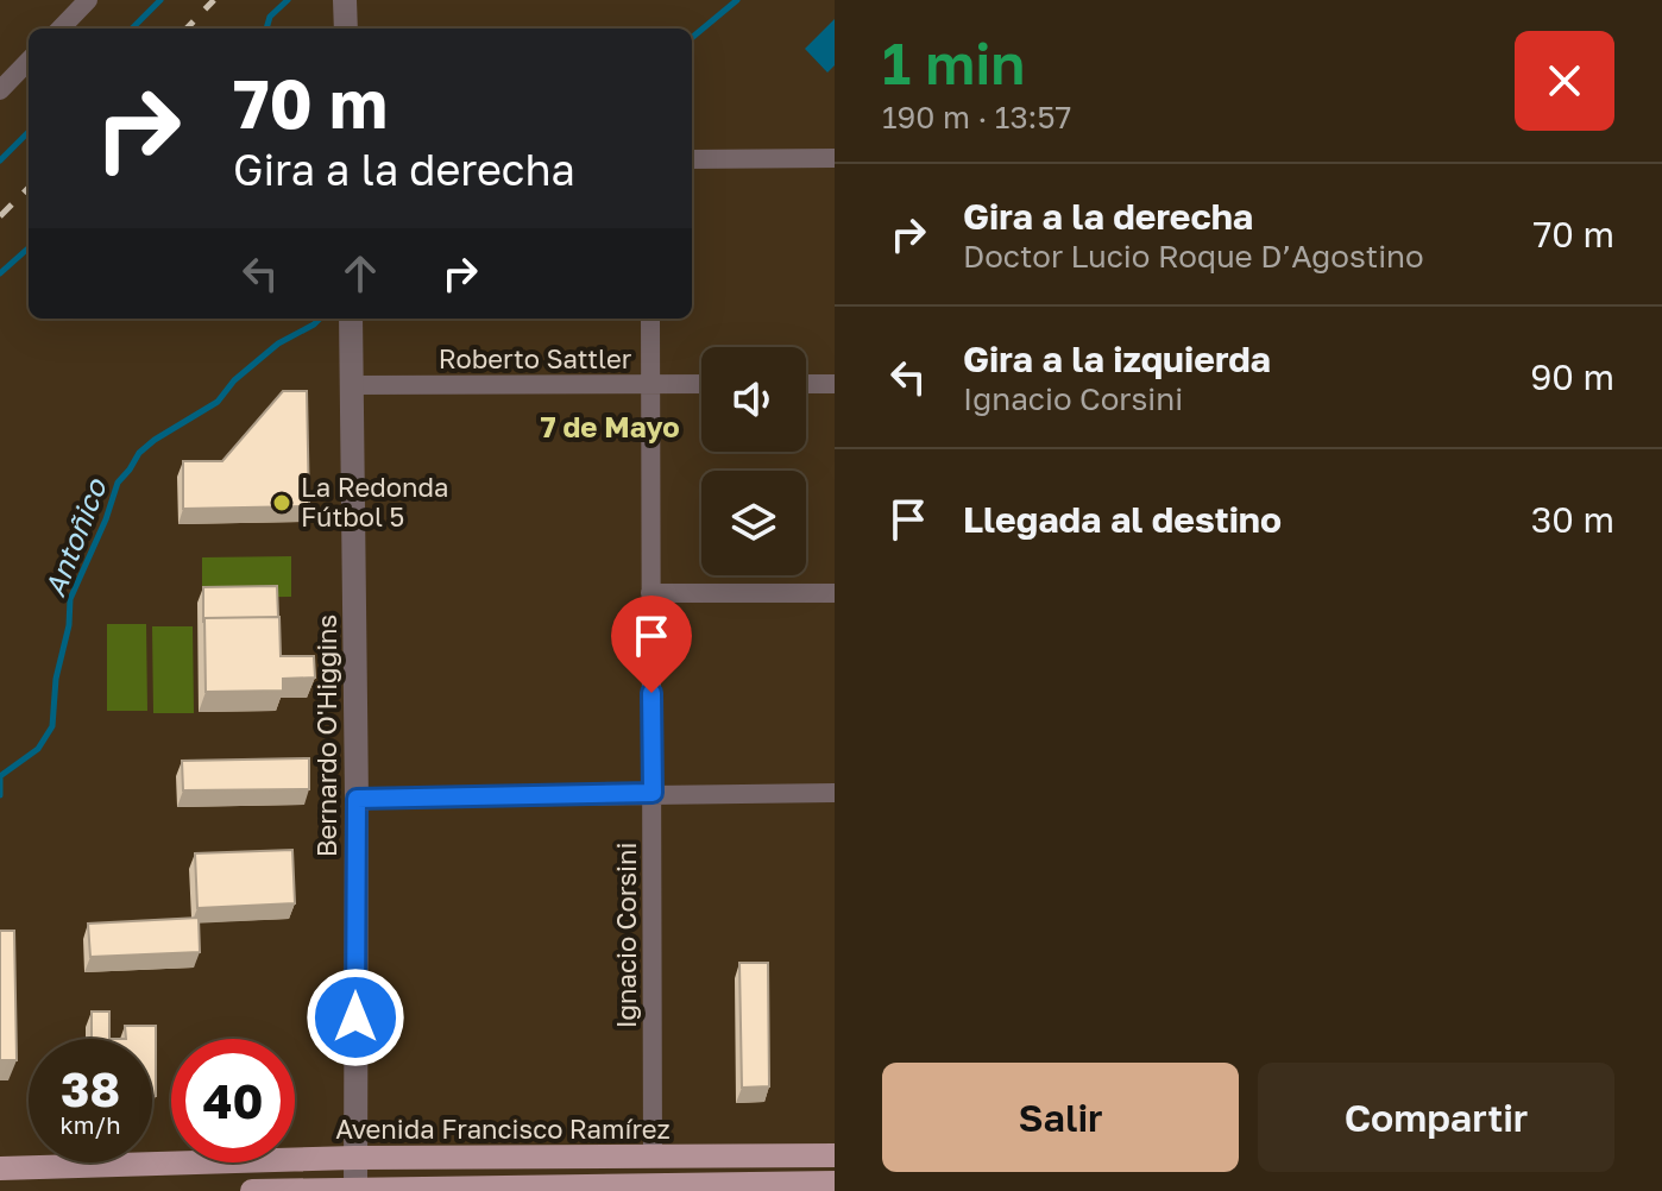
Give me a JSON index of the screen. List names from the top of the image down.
{
  "streets": {
    "main road": ["Avenida Francisco Ramírez"],
    "street": ["Roberto Sattler", "Bernardo O'Higgins", "Ignacio Corsini"]
  },
  "crossings": [
    ["Roberto Sattler", "Bernardo O'Higgins"],
    ["Roberto Sattler", "Ignacio Corsini"],
    ["Bernardo O'Higgins", "Avenida Francisco Ramírez"],
    ["Ignacio Corsini", "Avenida Francisco Ramírez"]
  ],
  "districts": ["7 de Mayo"],
  "water": ["Antoñico"],
  "places": ["La Redonda Fútbol 5"],
  "page": {
    "heading": ["1 min", "190 m · 13:57"],
    "turn": ["70 m", "Gira a la derecha"],
    "list": [
      {
        "name": "Gira a la derecha",
        "note": "Doctor Lucio Roque D’Agostino",
        "value": "70 m"
      },
      {
        "name": "Gira a la izquierda",
        "note": "Ignacio Corsini",
        "value": "90 m"
      },
      {
        "name": "Llegada al destino",
        "value": "30 m"
      }
    ],
    "speed": "38 km/h",
    "limit": "40",
    "buttons": ["Salir", "Compartir"]
  }
}
